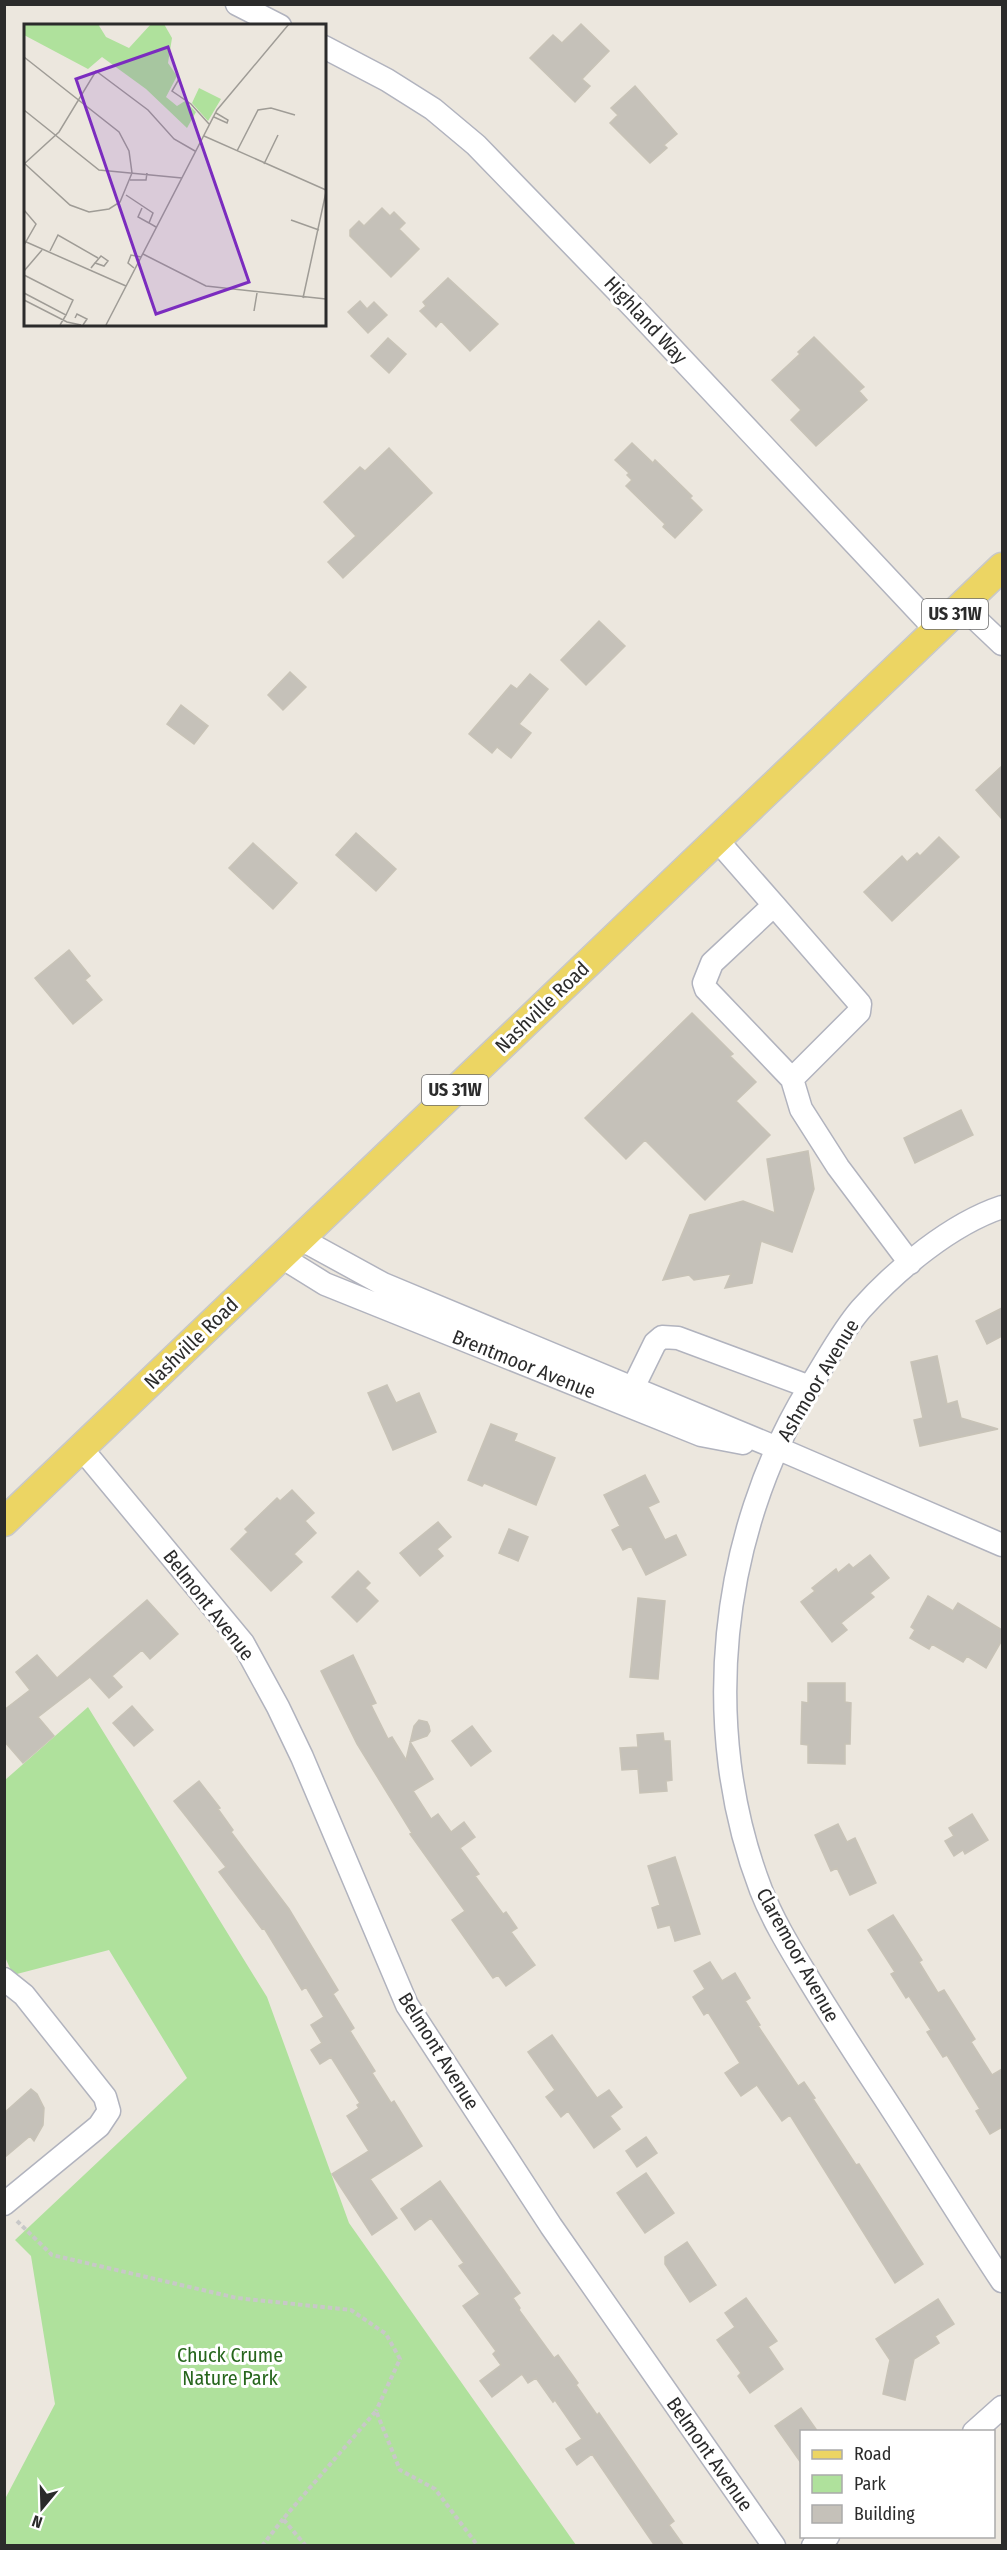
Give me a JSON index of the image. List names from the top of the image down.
{
  "streets": {
    "main road": ["US 31W", "Nashville Road"],
    "street": [
      "Highland Way",
      "Brentmoor Avenue",
      "Ashmoor Avenue",
      "Belmont Avenue",
      "Claremoor Avenue"
    ]
  },
  "crossings": [
    ["Highland Way", "Nashville Road"],
    ["Nashville Road", "Brentmoor Avenue"],
    ["Nashville Road", "Belmont Avenue"],
    ["Brentmoor Avenue", "Ashmoor Avenue"],
    ["Brentmoor Avenue", "Claremoor Avenue"],
    ["Ashmoor Avenue", "Claremoor Avenue"]
  ],
  "parks": ["Chuck Crume Nature Park"],
  "legend": ["Road", "Park", "Building"],
  "north": "bottom"
}
